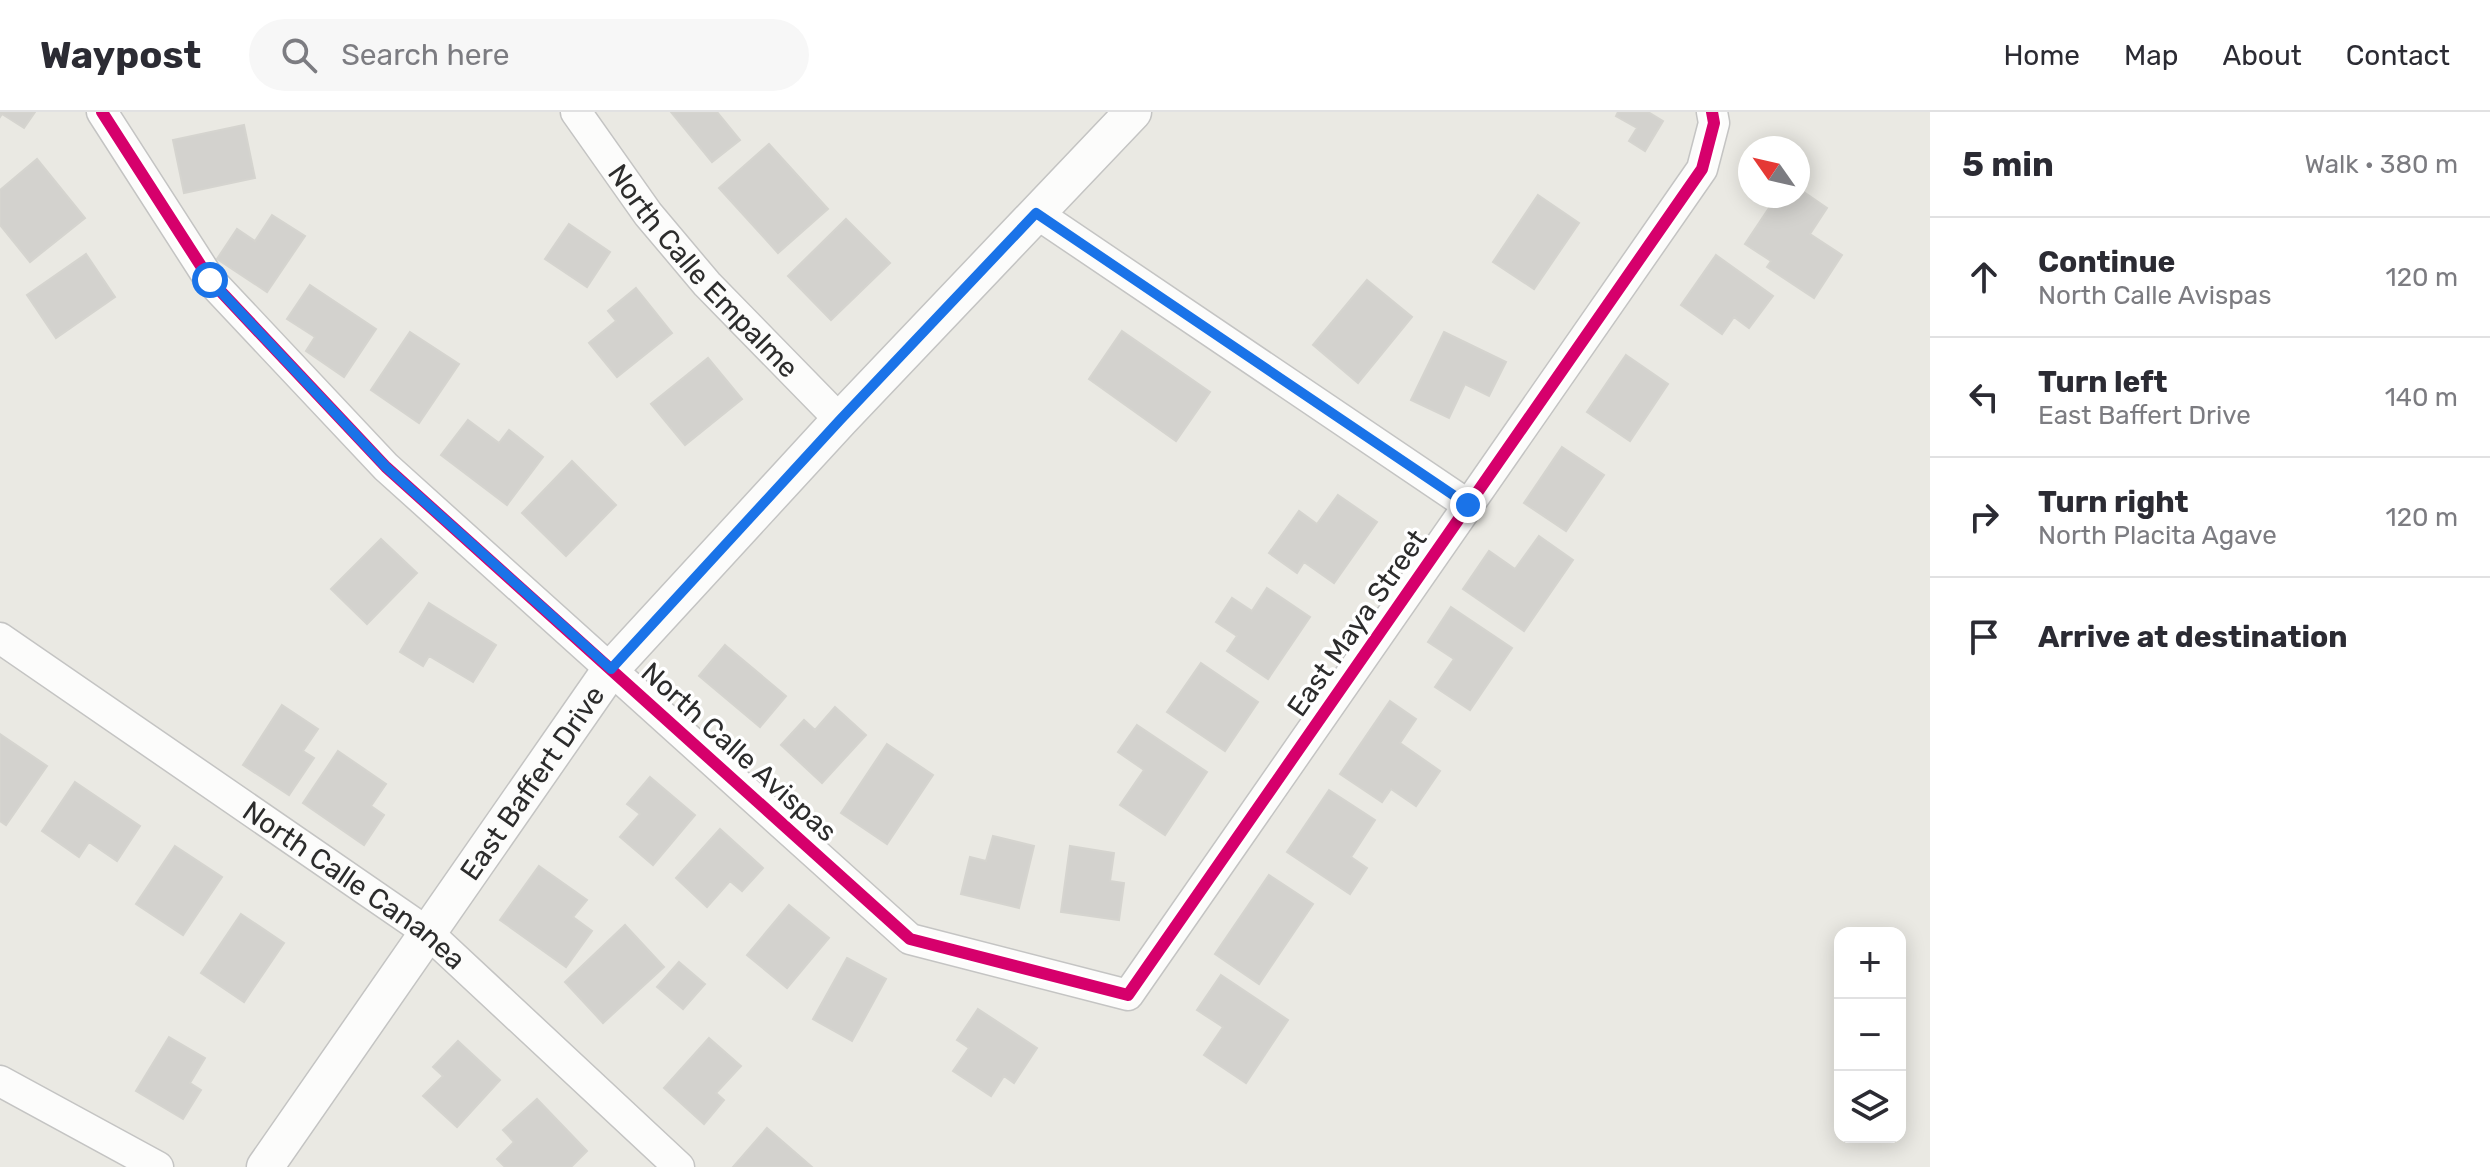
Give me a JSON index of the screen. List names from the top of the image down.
{
  "streets": {
    "street": [
      "North Calle Empalme",
      "East Maya Street",
      "North Calle Avispas",
      "East Baffert Drive",
      "North Calle Cananea"
    ]
  },
  "crossings": [
    ["North Calle Empalme", "East Baffert Drive"],
    ["East Maya Street", "North Calle Avispas"],
    ["North Calle Avispas", "East Baffert Drive"],
    ["East Baffert Drive", "North Calle Cananea"]
  ],
  "north": "top left",
  "page": {
    "header": "Waypost",
    "search": "Search here",
    "nav": [
      "Home",
      "Map",
      "About",
      "Contact"
    ],
    "heading": ["5 min", "Walk · 380 m"],
    "list": [
      ["Continue", "North Calle Avispas", "120 m"],
      ["Turn left", "East Baffert Drive", "140 m"],
      ["Turn right", "North Placita Agave", "120 m"],
      "Arrive at destination"
    ],
    "map_buttons": ["+", "−"]
  }
}
